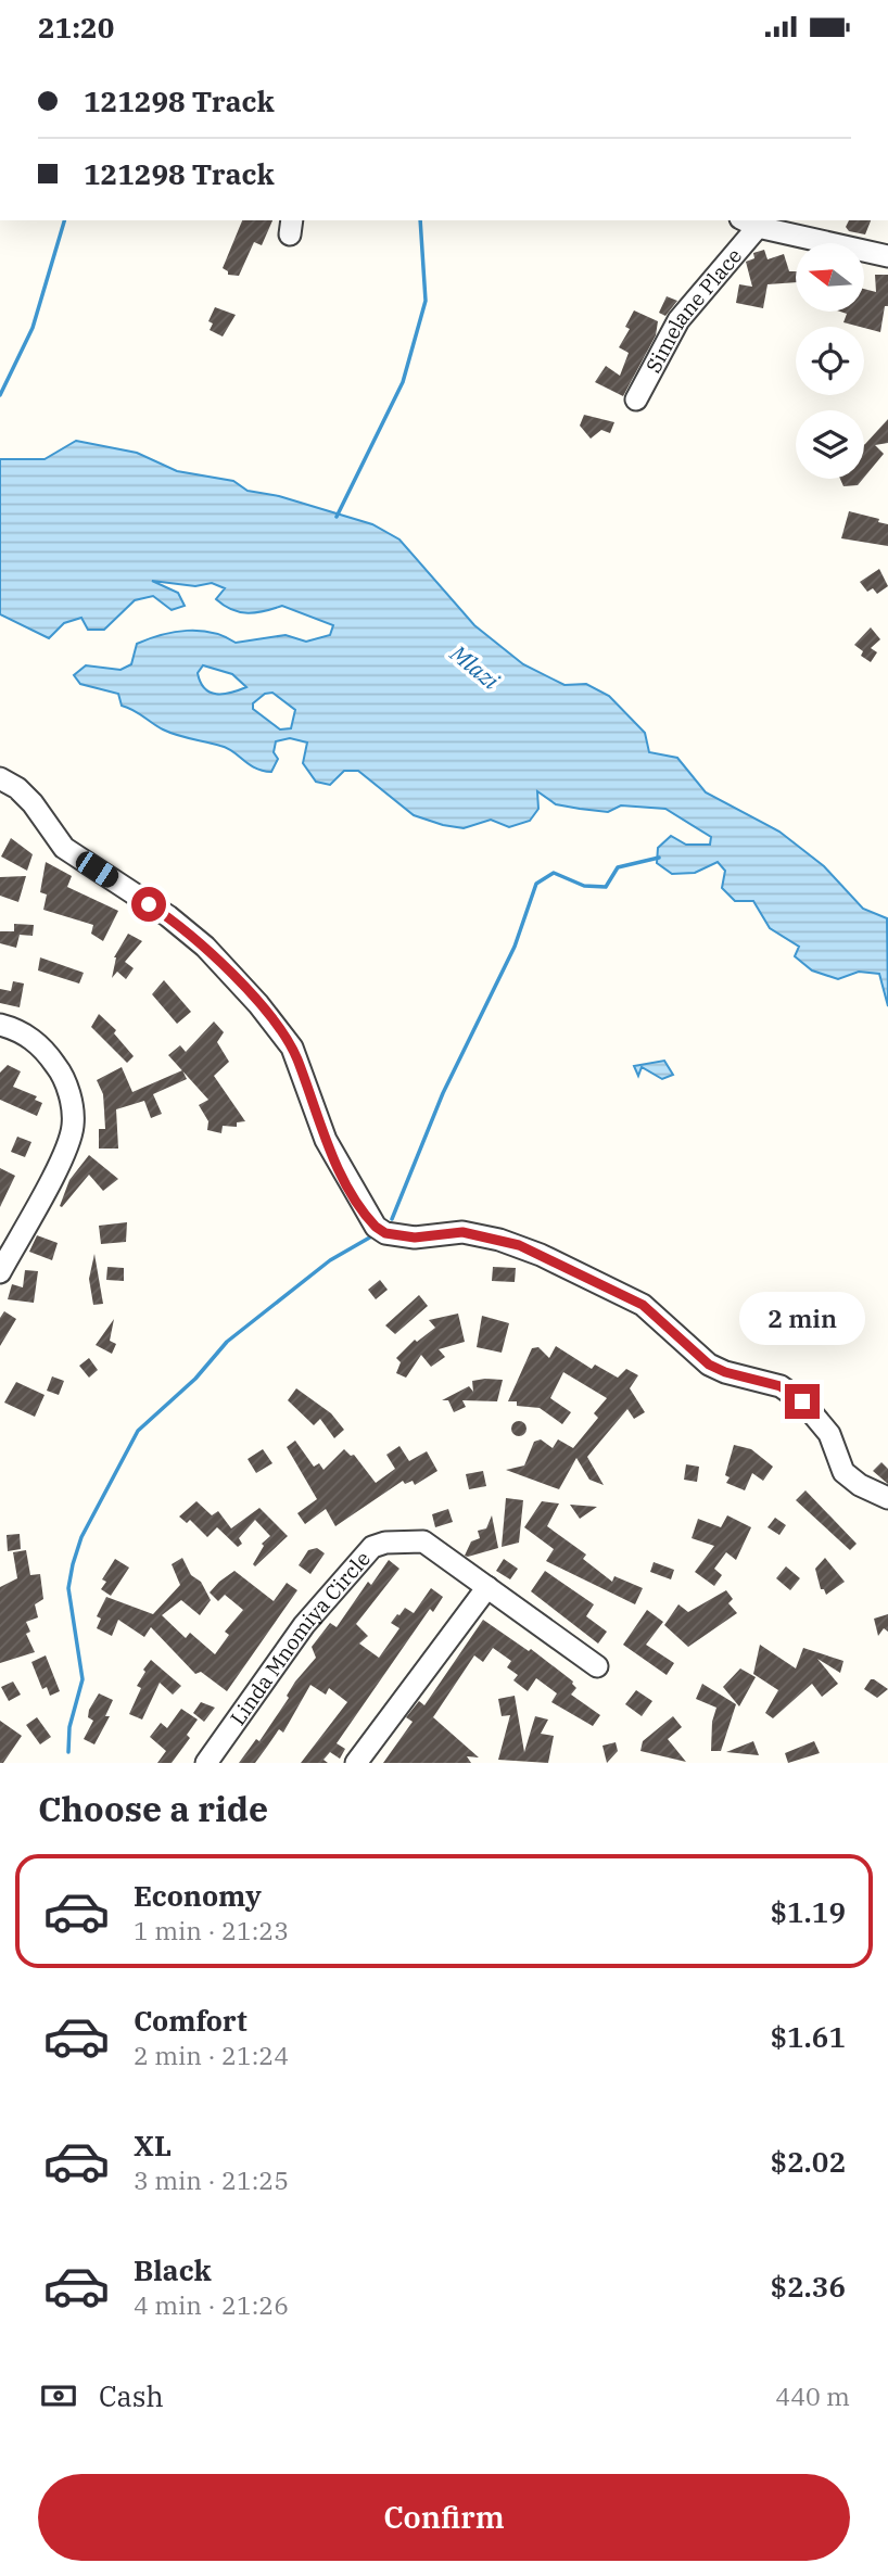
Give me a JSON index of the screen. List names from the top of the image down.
{
  "streets": {
    "street": ["Simelane Place", "Linda Mnomiya Circle"]
  },
  "water": ["Mlazi"],
  "north": "left",
  "page": {
    "status": "21:20",
    "banner": ["121298 Track", "121298 Track"],
    "bubble": "2 min",
    "heading": "Choose a ride",
    "list": [
      {
        "name": "Economy",
        "note": "1 min · 21:23",
        "value": "$1.19"
      },
      {
        "name": "Comfort",
        "note": "2 min · 21:24",
        "value": "$1.61"
      },
      {
        "name": "XL",
        "note": "3 min · 21:25",
        "value": "$2.02"
      },
      {
        "name": "Black",
        "note": "4 min · 21:26",
        "value": "$2.36"
      }
    ],
    "pay": ["Cash", "440 m"],
    "buttons": "Confirm"
  }
}
